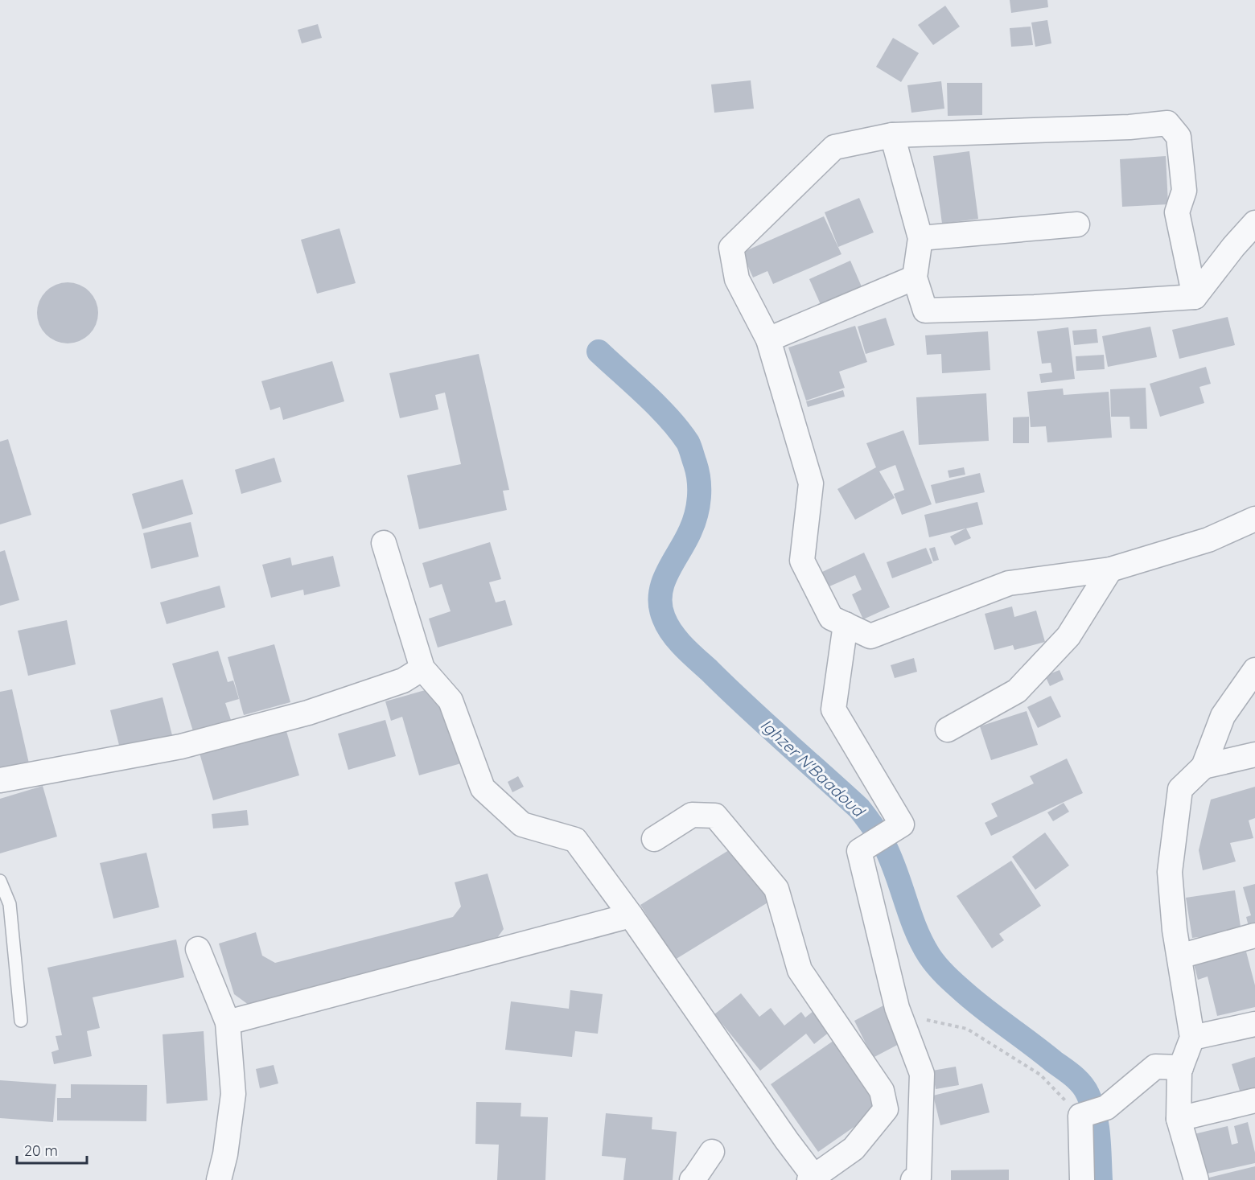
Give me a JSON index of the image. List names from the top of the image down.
{
  "water": ["Ighzer N'Baadoud"],
  "scale_bar": "20 m"
}
